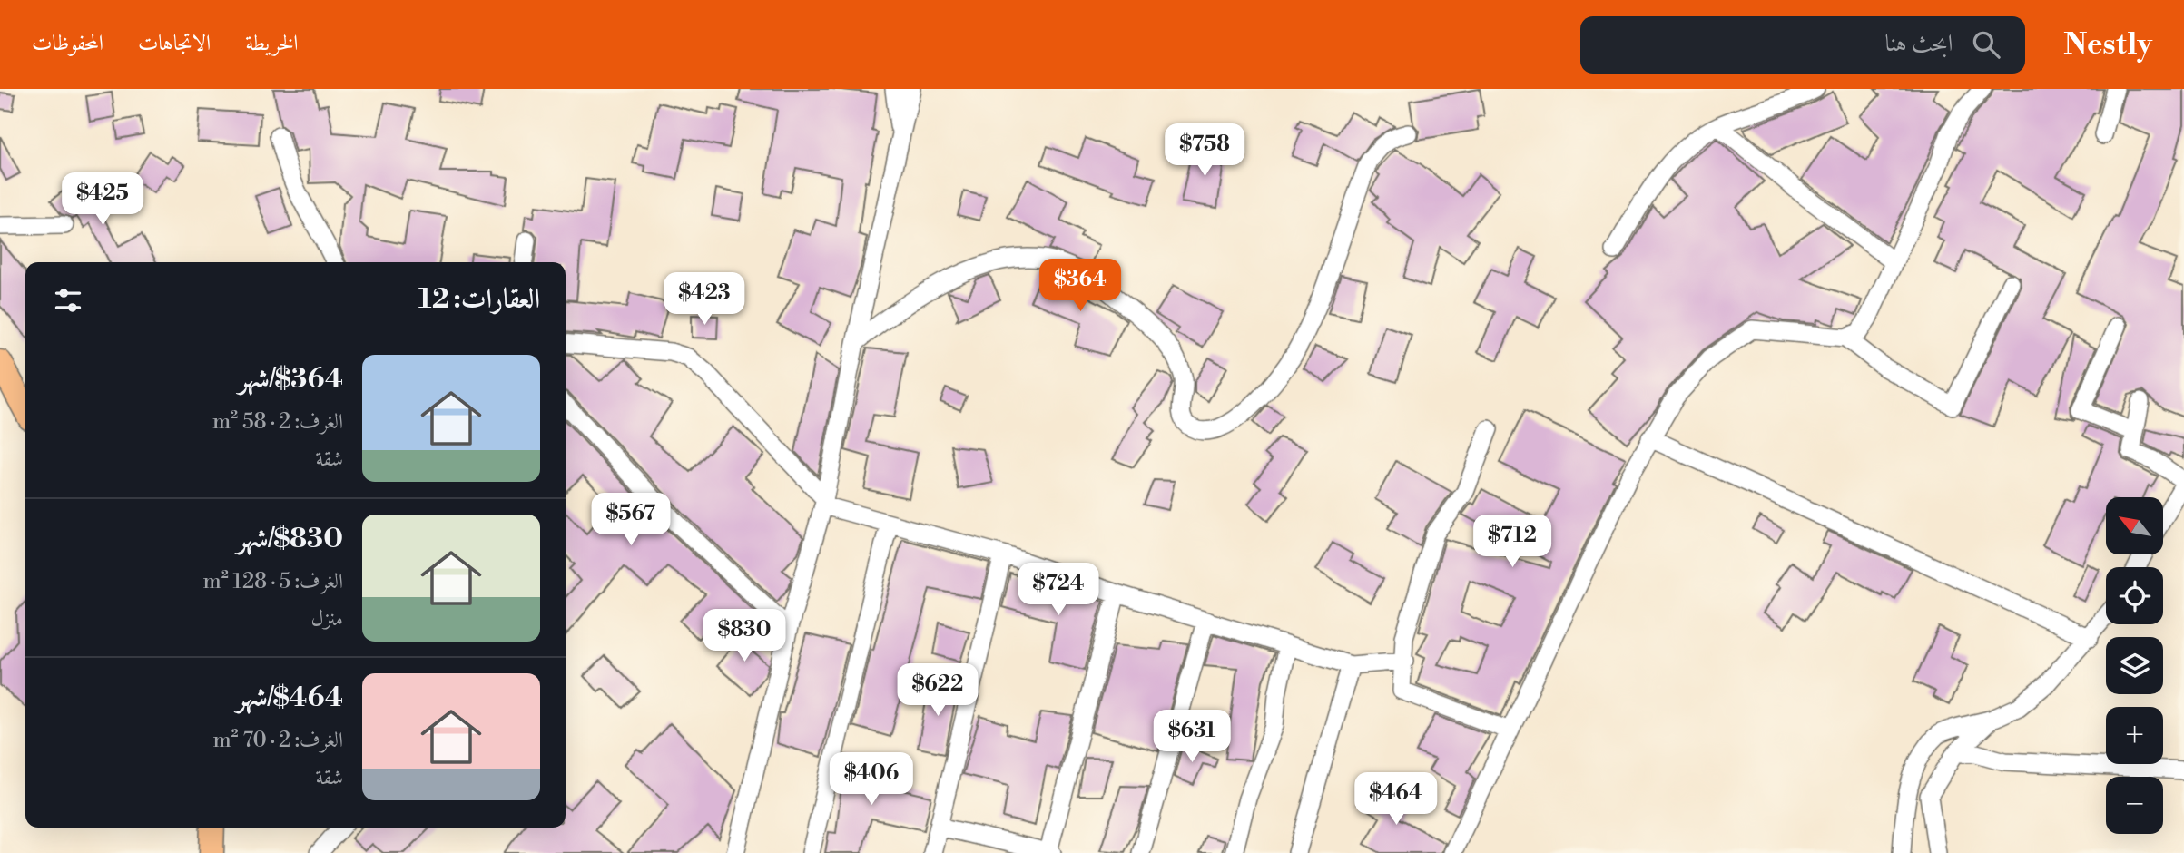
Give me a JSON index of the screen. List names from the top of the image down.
{
  "north": "top left",
  "page": {
    "header": "Nestly",
    "search": "ابحث هنا",
    "nav": ["الخريطة", "الاتجاهات", "المحفوظات"],
    "price": [
      "$758",
      "$425",
      "$364",
      "$423",
      "$567",
      "$712",
      "$724",
      "$830",
      "$622",
      "$631",
      "$406",
      "$464"
    ],
    "heading": "العقارات: 12",
    "list": [
      {
        "name": "$364/شهر",
        "note": "الغرف: 2 · 58 m² · شقة"
      },
      {
        "name": "$830/شهر",
        "note": "الغرف: 5 · 128 m² · منزل"
      },
      {
        "name": "$464/شهر",
        "note": "الغرف: 2 · 70 m² · شقة"
      }
    ],
    "map_buttons": ["+", "−"]
  }
}
